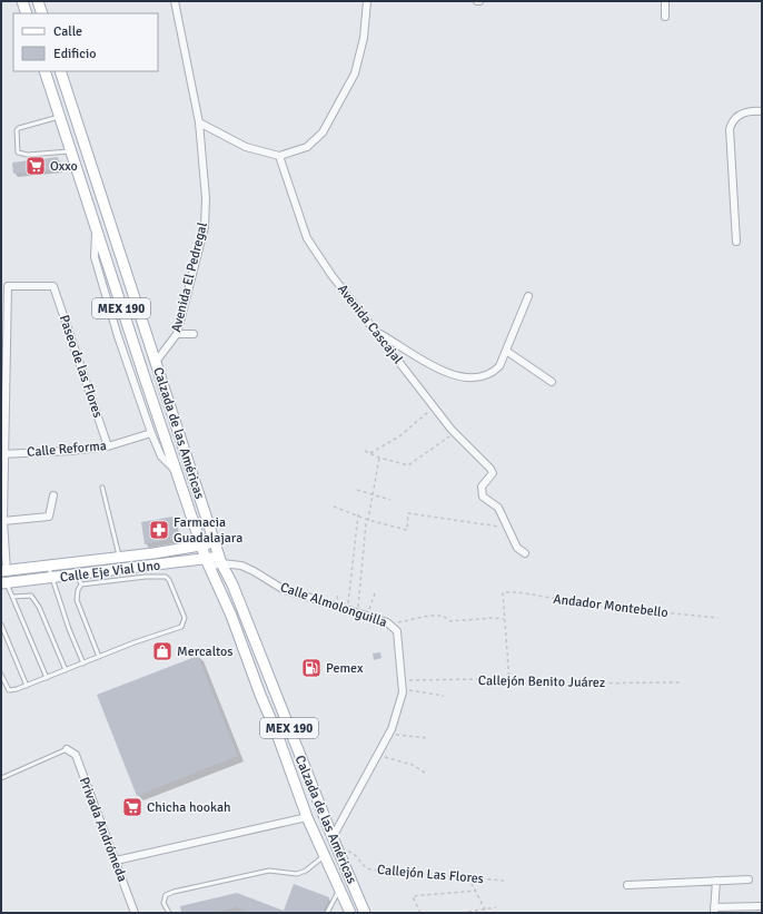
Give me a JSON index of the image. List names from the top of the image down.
{
  "streets": {
    "main road": ["MEX 190", "Calzada de las Américas", "Calle Eje Vial Uno"],
    "street": [
      "Avenida El Pedregal",
      "Avenida Cascajal",
      "Paseo de las Flores",
      "Calle Reforma",
      "Calle Almolonguilla",
      "Privada Andrómeda"
    ],
    "path": ["Andador Montebello", "Callejón Benito Juárez", "Callejón Las Flores"]
  },
  "crossings": [
    ["Avenida El Pedregal", "Calzada de las Américas"],
    ["Paseo de las Flores", "Calle Reforma"],
    ["Calzada de las Américas", "Calle Eje Vial Uno"],
    ["Calzada de las Américas", "Calle Almolonguilla"],
    ["Calzada de las Américas", "Callejón Las Flores"],
    ["Calle Eje Vial Uno", "Calle Almolonguilla"],
    ["Calle Almolonguilla", "Callejón Benito Juárez"]
  ],
  "places": {
    "supermarket": ["Oxxo", "Chicha hookah"],
    "pharmacy": ["Farmacia Guadalajara"],
    "shop": ["Mercaltos"],
    "fuel station": ["Pemex"]
  },
  "legend": ["Calle", "Edificio"]
}
